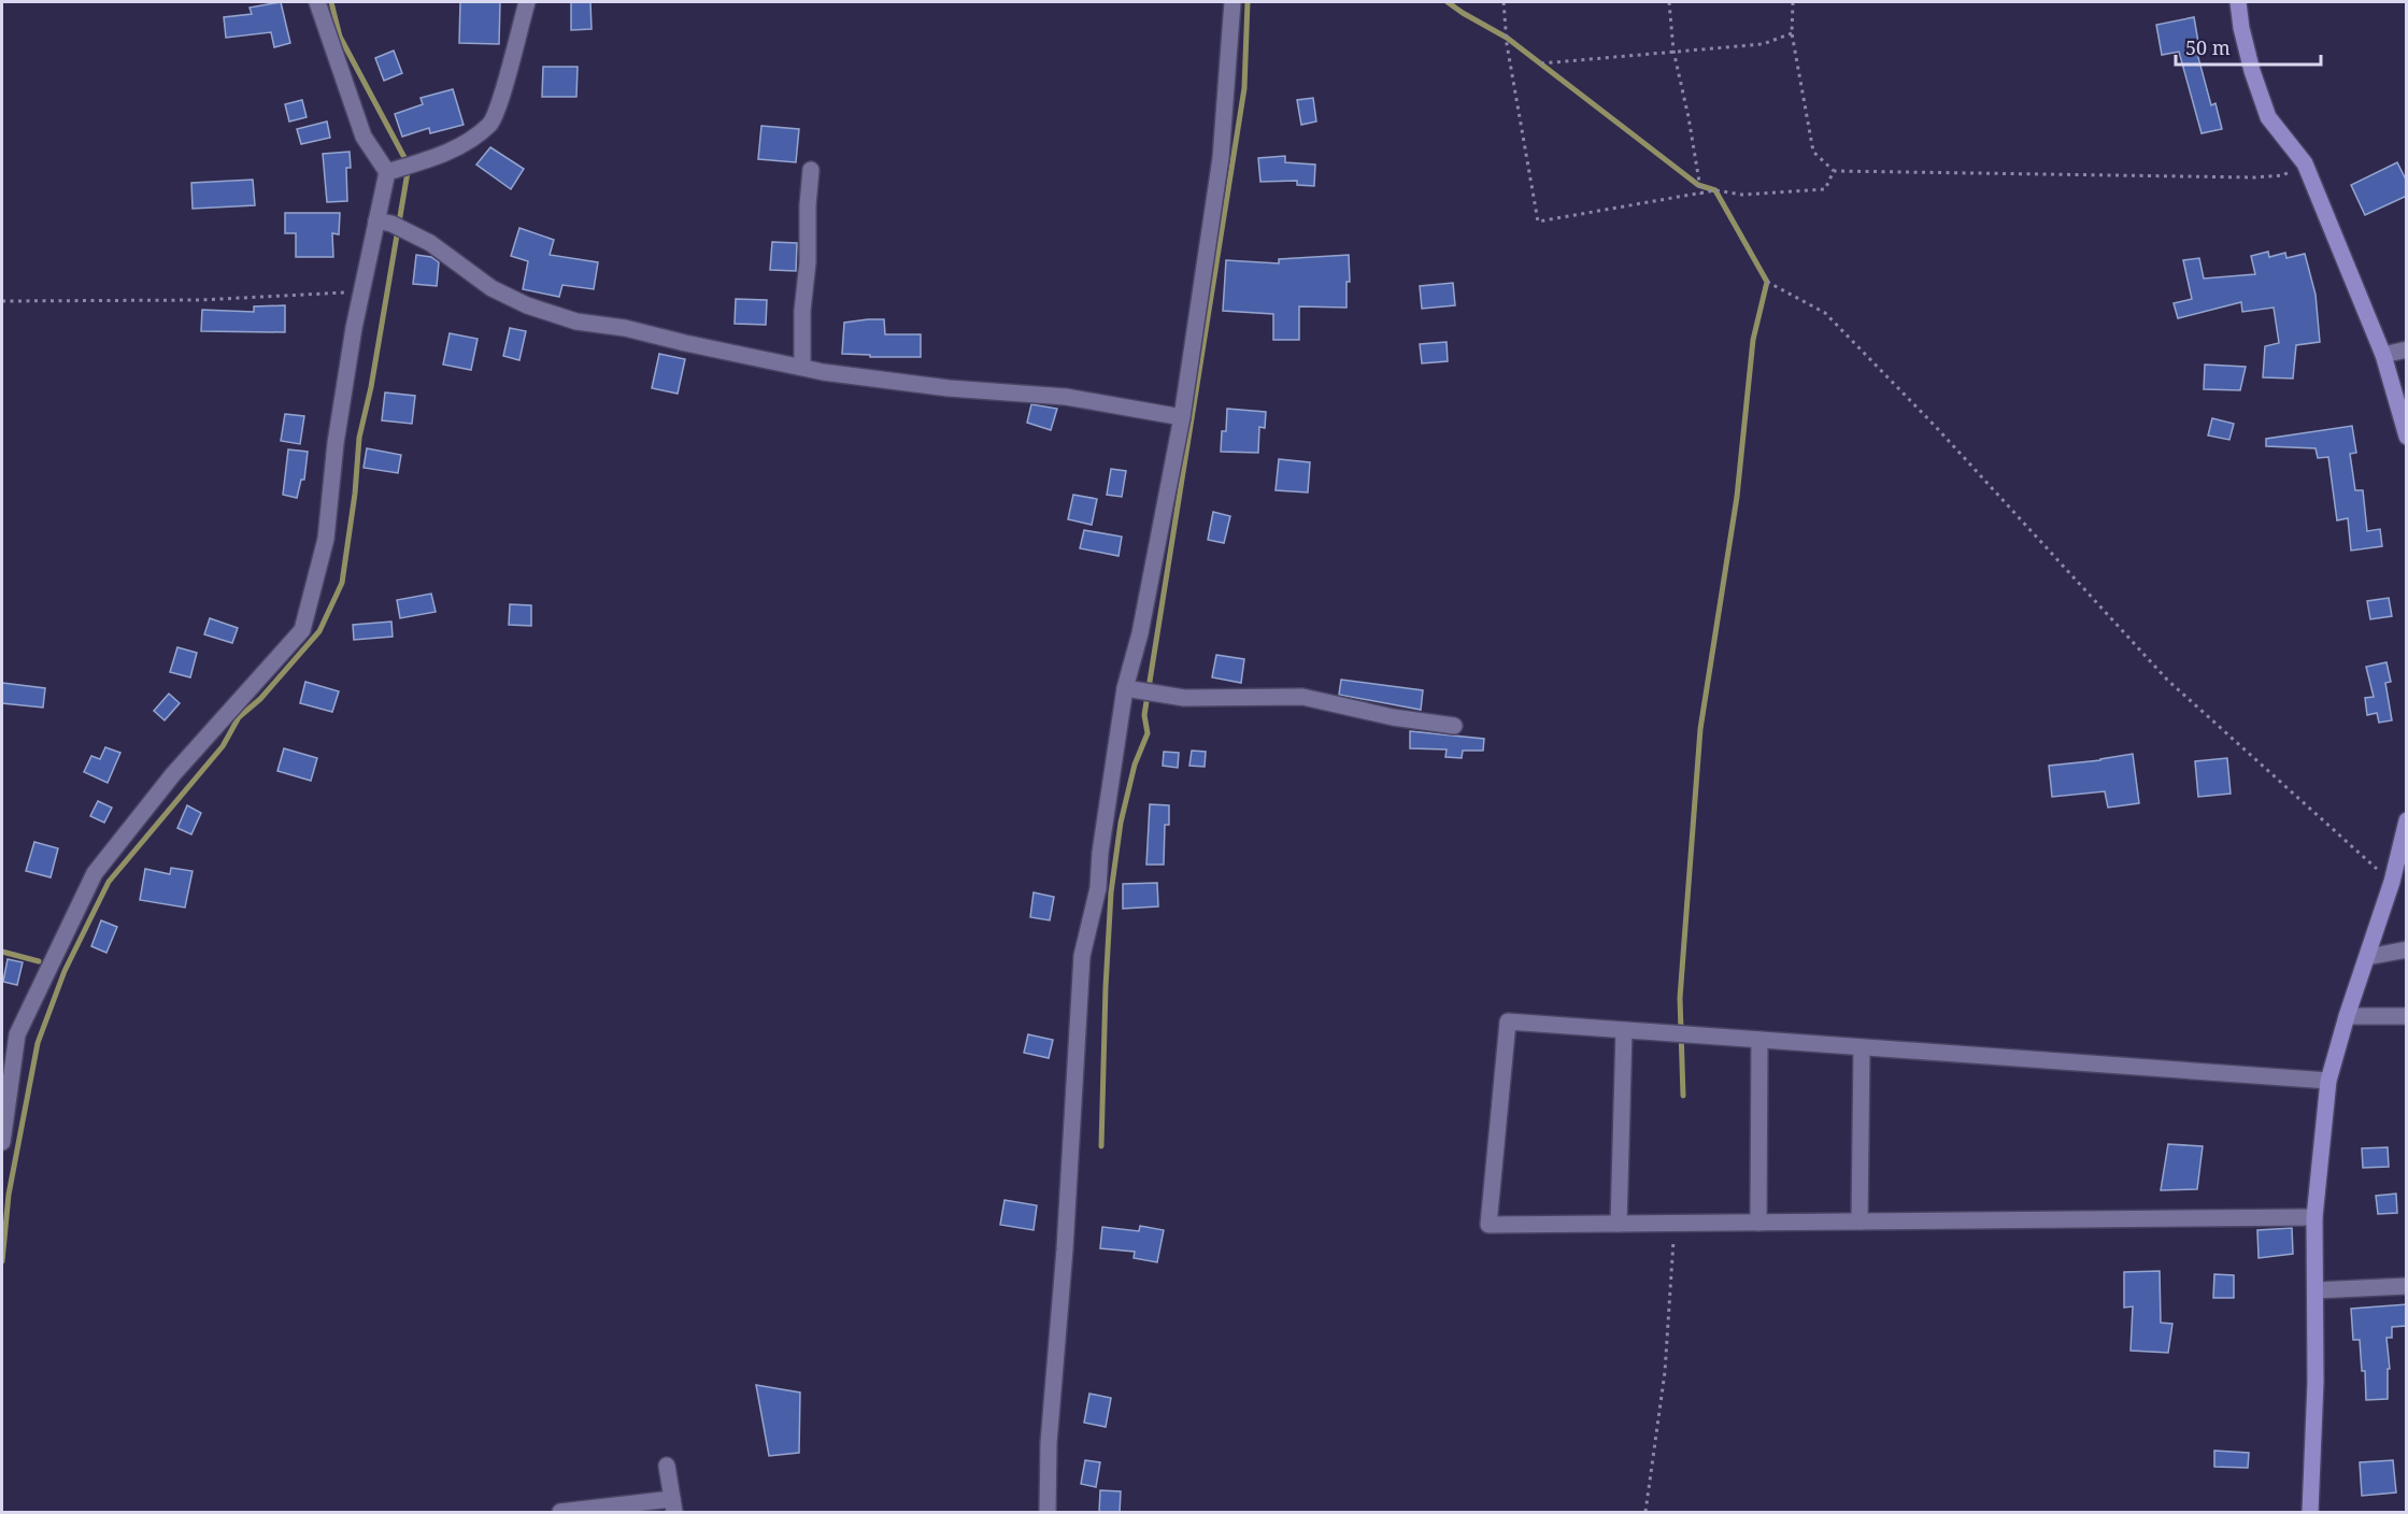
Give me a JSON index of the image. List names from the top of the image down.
{
  "scale_bar": "50 m"
}
